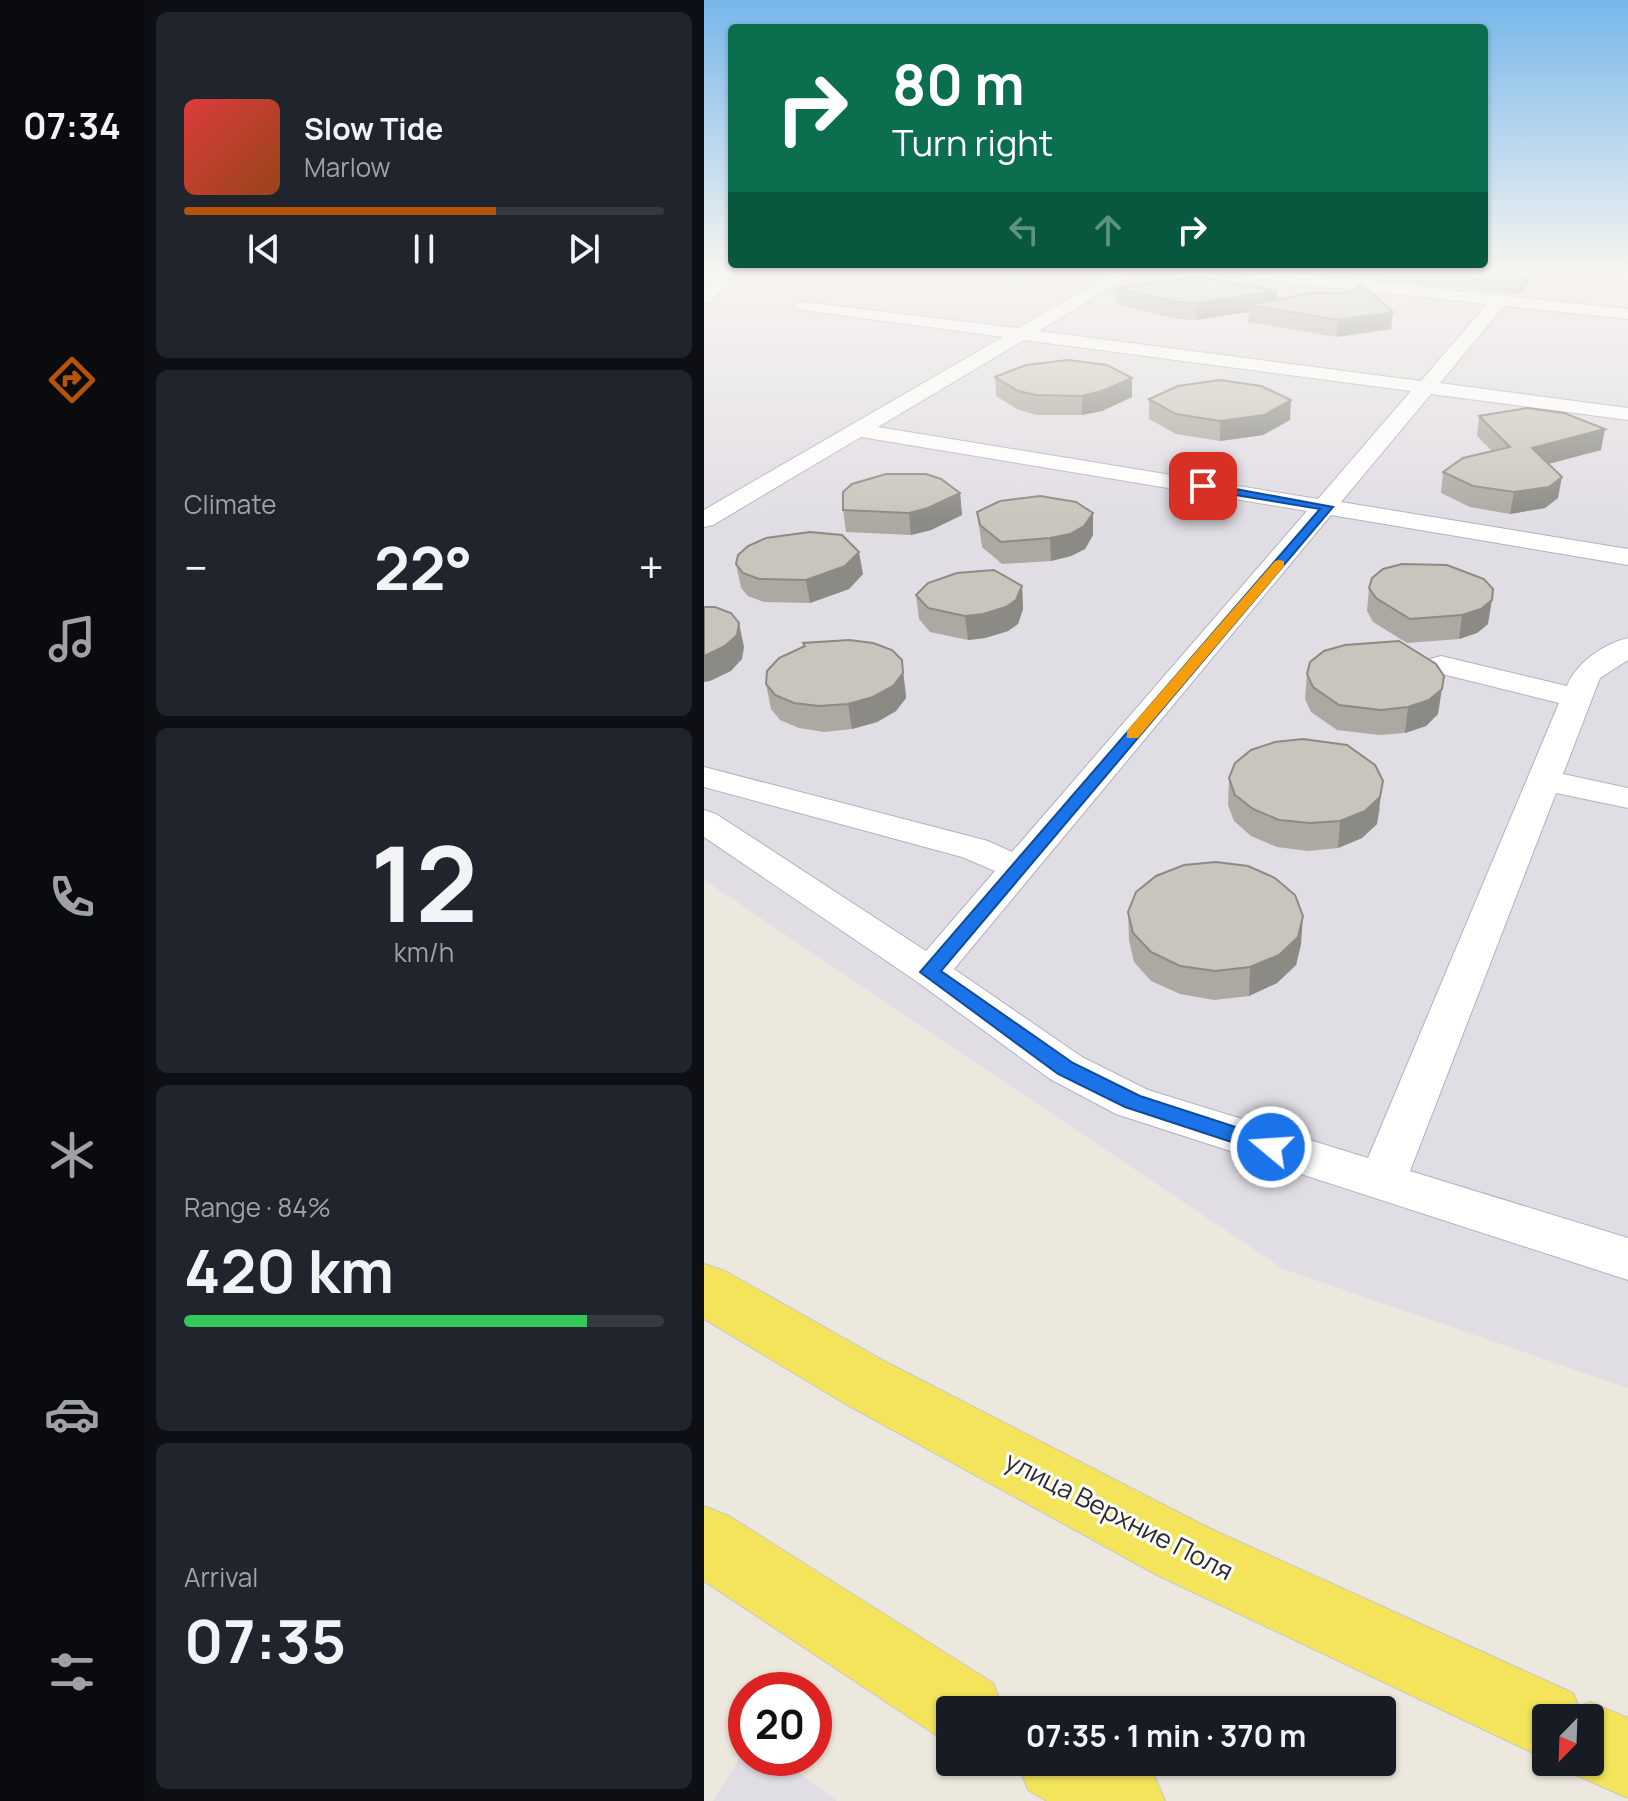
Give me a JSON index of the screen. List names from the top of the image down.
{
  "streets": {
    "main road": ["улица Верхние Поля"]
  },
  "north": "bottom left",
  "page": {
    "tabs": "07:34",
    "turn": ["80 m", "Turn right"],
    "song": ["Slow Tide", "Marlow"],
    "tile": [
      "Climate",
      ["12", "km/h"],
      ["Range · 84%", "420 km"],
      ["Arrival", "07:35"]
    ],
    "heat": ["−", "22°", "+"],
    "limit": "20",
    "trip": "07:35 · 1 min · 370 m"
  }
}
